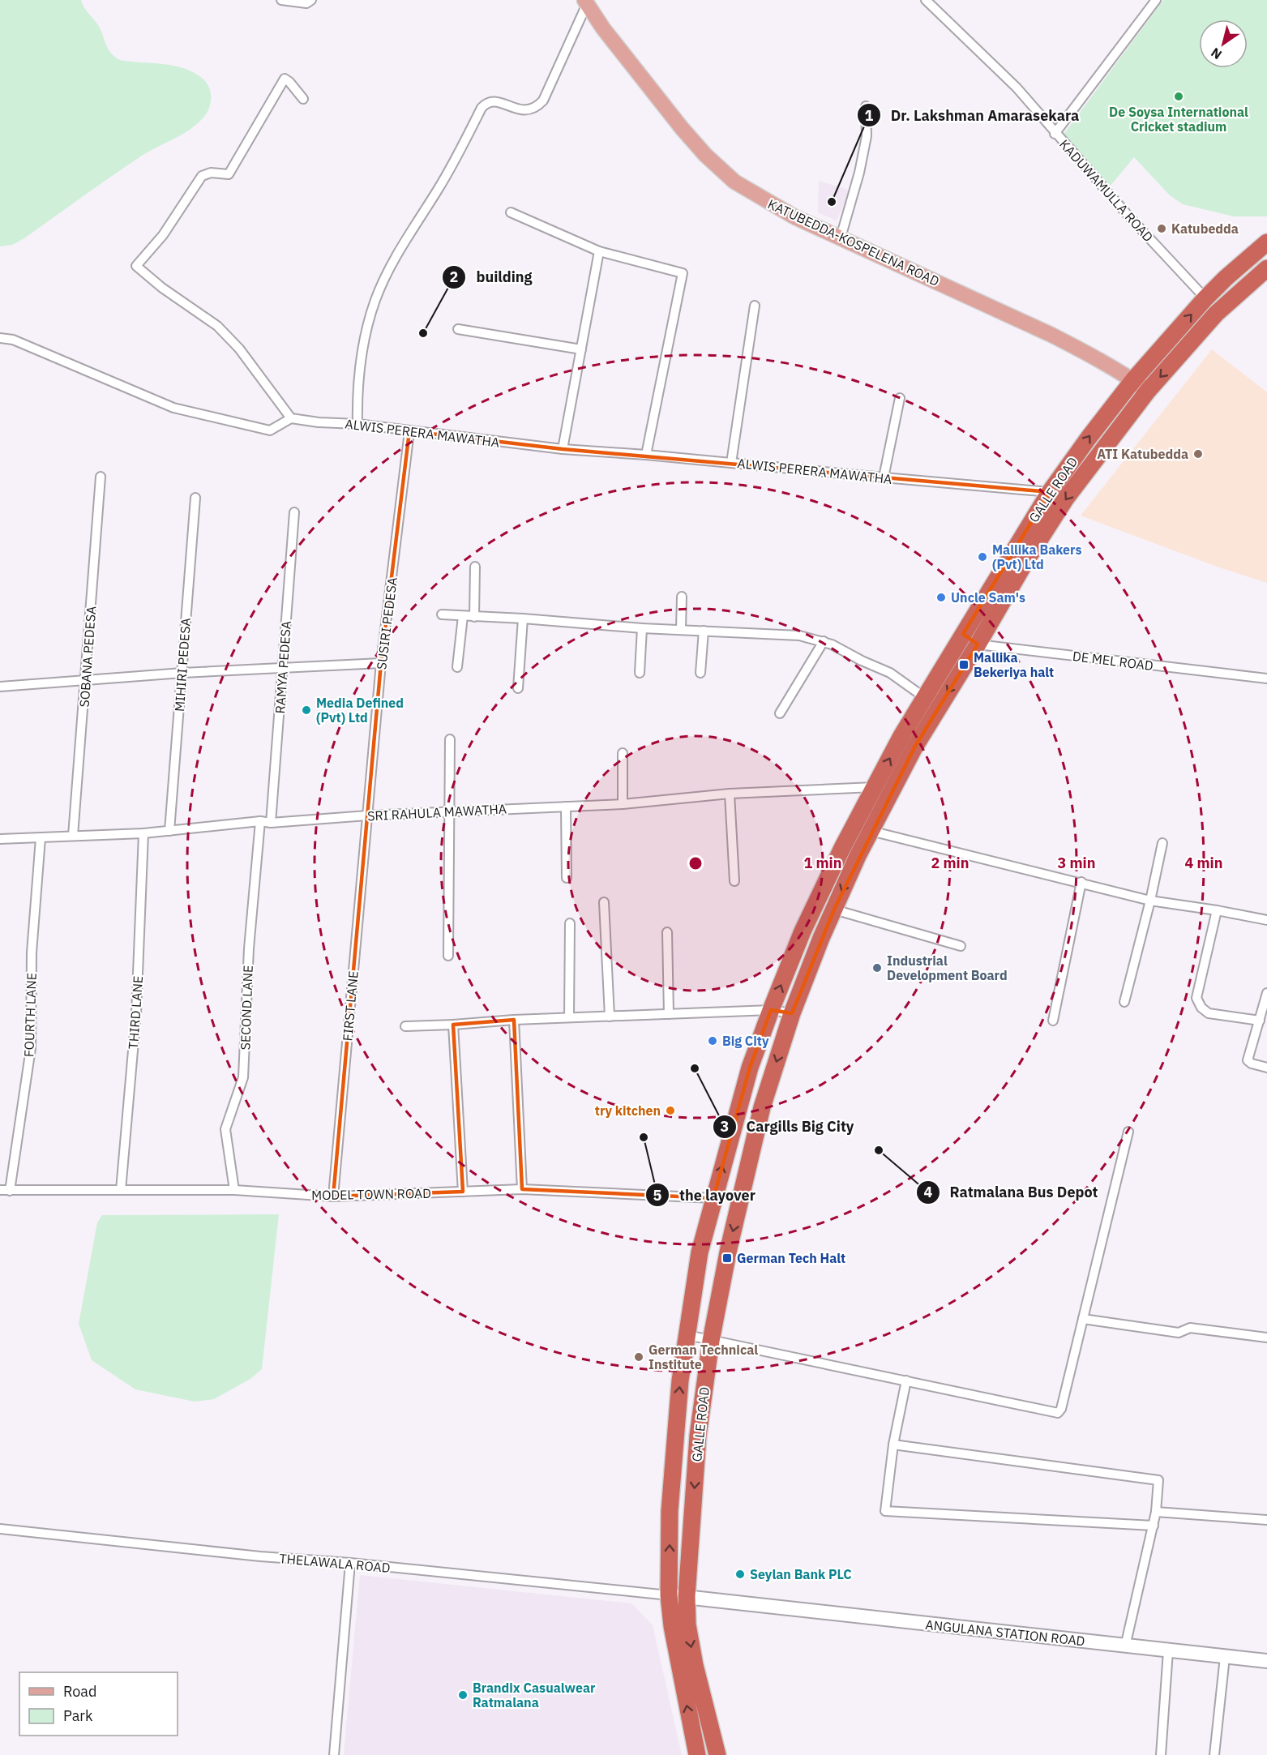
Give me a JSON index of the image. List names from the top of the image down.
{
  "streets": {
    "highway": ["GALLE ROAD"],
    "main road": ["KATUBEDDA-KOSPELENA ROAD"],
    "street": [
      "KADUWAMULLA ROAD",
      "ALWIS PERERA MAWATHA",
      "SUSIRI PEDESA",
      "SOBANA PEDESA",
      "DE MEL ROAD",
      "MIHIRI PEDESA",
      "RAMYA PEDESA",
      "SRI RAHULA MAWATHA",
      "FIRST LANE",
      "SECOND LANE",
      "THIRD LANE",
      "FOURTH LANE",
      "MODEL TOWN ROAD",
      "THELAWALA ROAD",
      "ANGULANA STATION ROAD"
    ]
  },
  "crossings": [
    ["KADUWAMULLA ROAD", "GALLE ROAD"],
    ["KATUBEDDA-KOSPELENA ROAD", "GALLE ROAD"],
    ["ALWIS PERERA MAWATHA", "GALLE ROAD"],
    ["ALWIS PERERA MAWATHA", "SUSIRI PEDESA"],
    ["GALLE ROAD", "DE MEL ROAD"],
    ["GALLE ROAD", "SRI RAHULA MAWATHA"],
    ["GALLE ROAD", "MODEL TOWN ROAD"],
    ["GALLE ROAD", "THELAWALA ROAD"],
    ["GALLE ROAD", "ANGULANA STATION ROAD"],
    ["SUSIRI PEDESA", "SRI RAHULA MAWATHA"],
    ["SUSIRI PEDESA", "FIRST LANE"],
    ["SOBANA PEDESA", "SRI RAHULA MAWATHA"],
    ["MIHIRI PEDESA", "SRI RAHULA MAWATHA"],
    ["RAMYA PEDESA", "SRI RAHULA MAWATHA"],
    ["SRI RAHULA MAWATHA", "FIRST LANE"],
    ["SRI RAHULA MAWATHA", "SECOND LANE"],
    ["SRI RAHULA MAWATHA", "THIRD LANE"],
    ["SRI RAHULA MAWATHA", "FOURTH LANE"],
    ["FIRST LANE", "MODEL TOWN ROAD"],
    ["SECOND LANE", "MODEL TOWN ROAD"],
    ["THIRD LANE", "MODEL TOWN ROAD"],
    ["FOURTH LANE", "MODEL TOWN ROAD"]
  ],
  "places": {
    "other": [
      "De Soysa International Cricket stadium",
      "Dr. Lakshman Amarasekara",
      "Katubedda",
      "building",
      "ATI Katubedda",
      "Mallika Bakers (Pvt) Ltd",
      "Uncle Sam's",
      "Media Defined (Pvt) Ltd",
      "Industrial Development Board",
      "Big City",
      "Cargills Big City",
      "try kitchen",
      "the layover",
      "Ratmalana Bus Depot",
      "German Technical Institute",
      "Seylan Bank PLC",
      "Brandix Casualwear Ratmalana"
    ],
    "transit": ["Mallika Bekeriya halt", "German Tech Halt"]
  },
  "legend": ["Road", "Park"],
  "north": "bottom left",
  "rings": [
    "1 min",
    "2 min",
    "3 min",
    "4 min"
  ]
}
